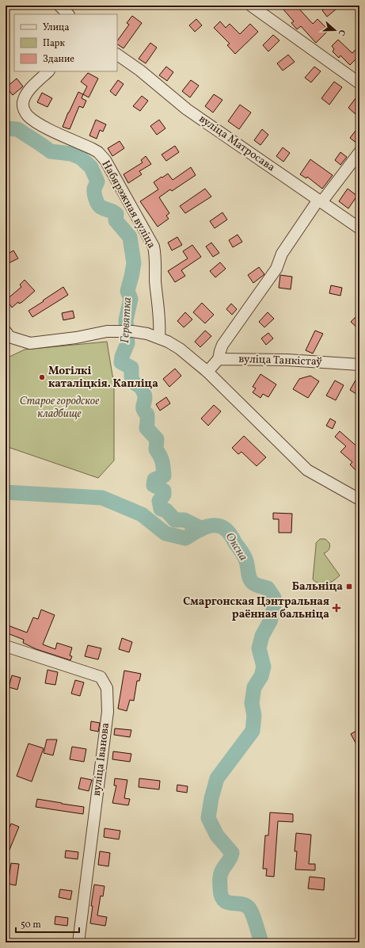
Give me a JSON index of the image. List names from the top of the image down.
{
  "streets": {
    "street": [
      "вуліца Матросава",
      "Набярэжная вуліца",
      "вуліца Танкістаў",
      "вуліца Іванова"
    ]
  },
  "water": ["Гервятка", "Оксна"],
  "parks": ["Старое городское кладбище"],
  "places": {
    "other": ["Могілкі каталіцкія. Капліца"],
    "transit": ["Бальніца"],
    "health": ["Смаргонская Цэнтральная раённая бальніца"]
  },
  "legend": ["Улица", "Парк", "Здание"],
  "scale_bar": "50 m",
  "north": "right"
}
